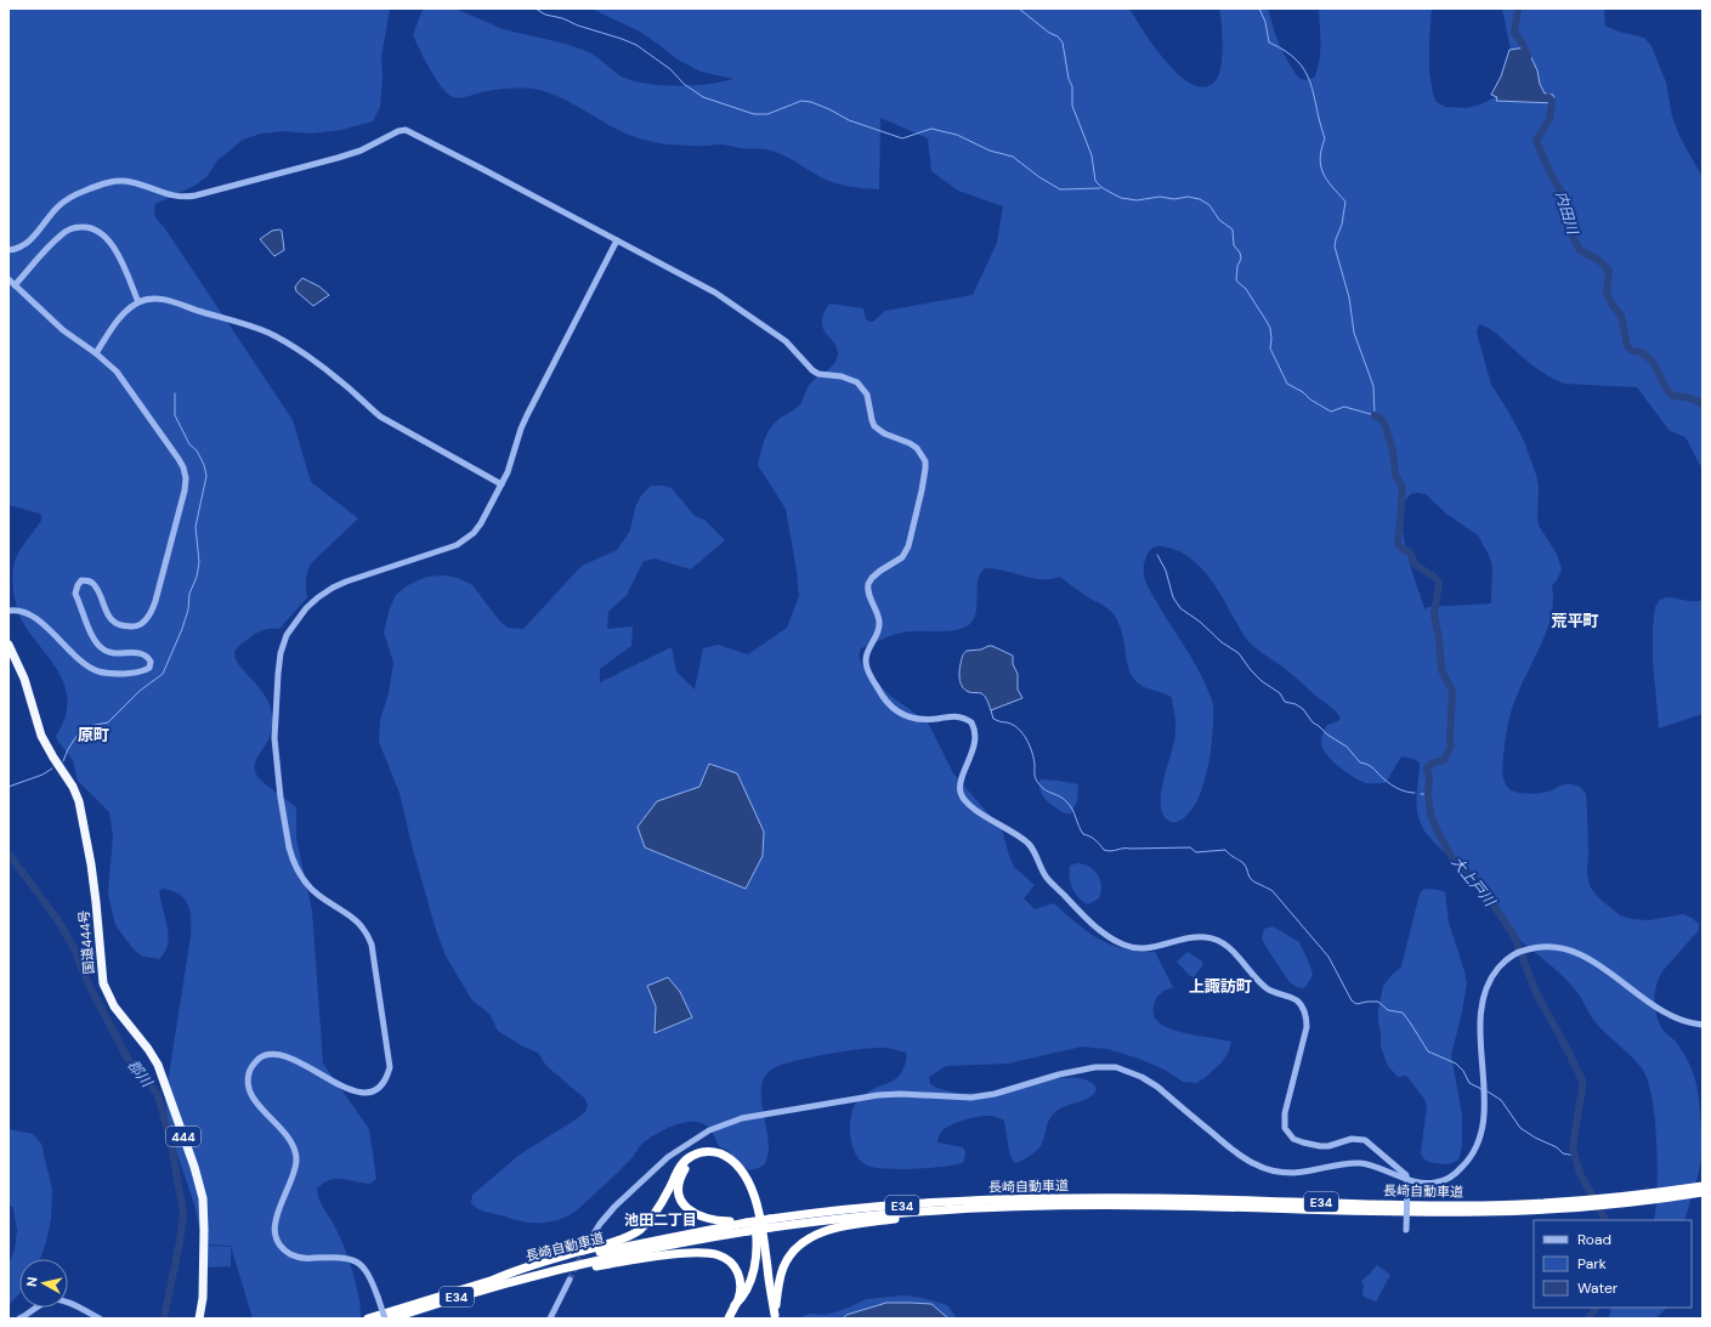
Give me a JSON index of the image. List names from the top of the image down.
{
  "streets": {
    "highway": [
      "国道444号",
      "444",
      "長崎自動車道",
      "E34"
    ]
  },
  "districts": [
    "荒平町",
    "原町",
    "上諏訪町",
    "池田二丁目"
  ],
  "water": ["内田川", "大上戸川", "郡川"],
  "legend": ["Road", "Park", "Water"],
  "north": "left"
}
